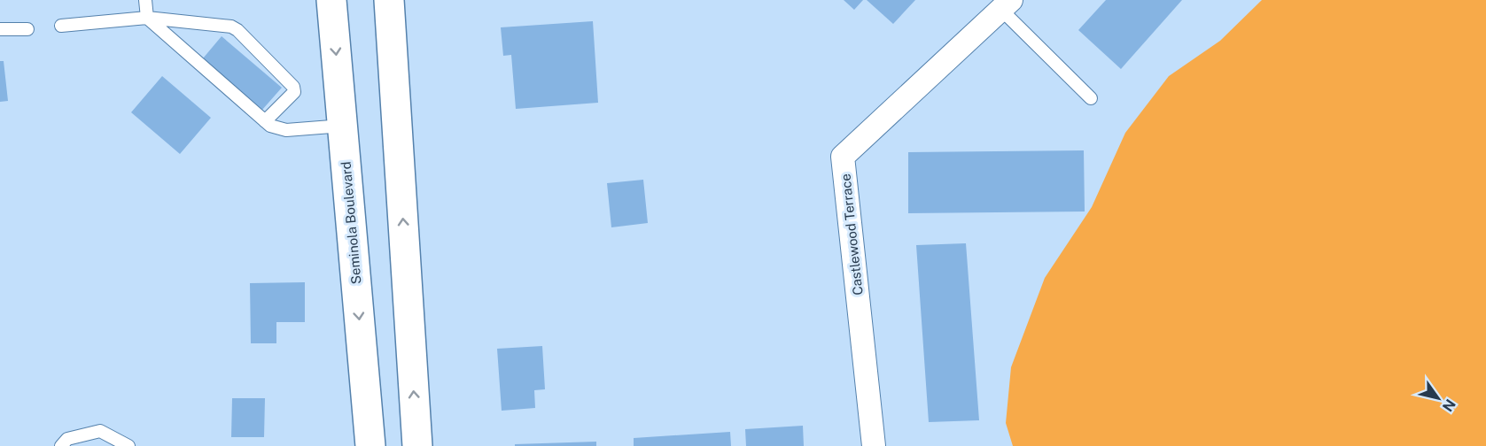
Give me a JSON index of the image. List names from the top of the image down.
{
  "streets": {
    "main road": ["Seminola Boulevard"],
    "street": ["Castlewood Terrace"]
  },
  "north": "bottom right"
}
